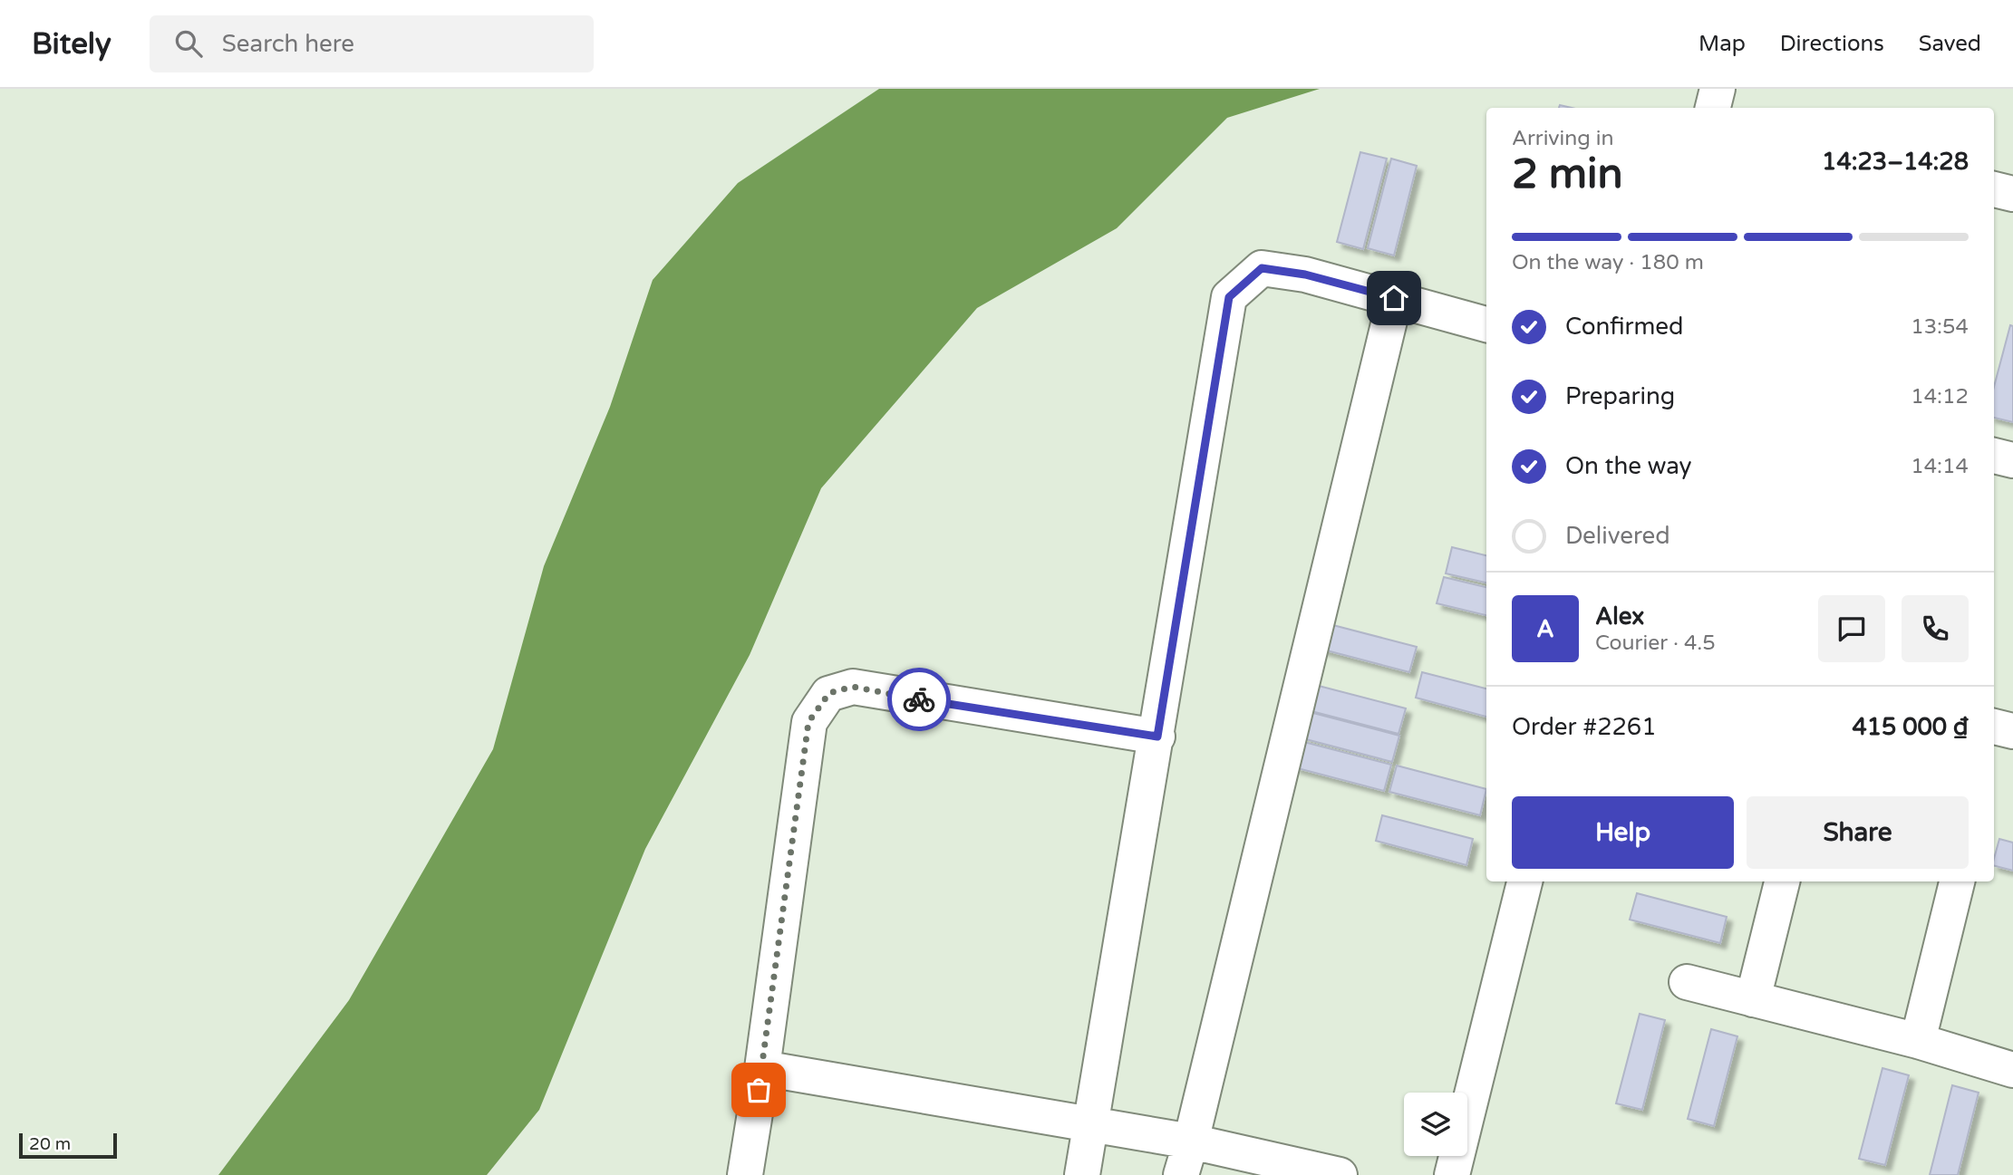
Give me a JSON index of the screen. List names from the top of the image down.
{
  "scale_bar": "20 m",
  "page": {
    "header": "Bitely",
    "search": "Search here",
    "nav": ["Map", "Directions", "Saved"],
    "heading": ["2 min", "Arriving in", "14:23–14:28"],
    "panel": [
      "Alex",
      "Courier · 4.5",
      "Order #2261",
      "415 000 ₫"
    ],
    "bar": "On the way · 180 m",
    "list": [
      ["Confirmed", "13:54"],
      ["Preparing", "14:12"],
      ["On the way", "14:14"],
      "Delivered"
    ],
    "round": "A",
    "buttons": ["Help", "Share"],
    "scale": "20 m"
  }
}
